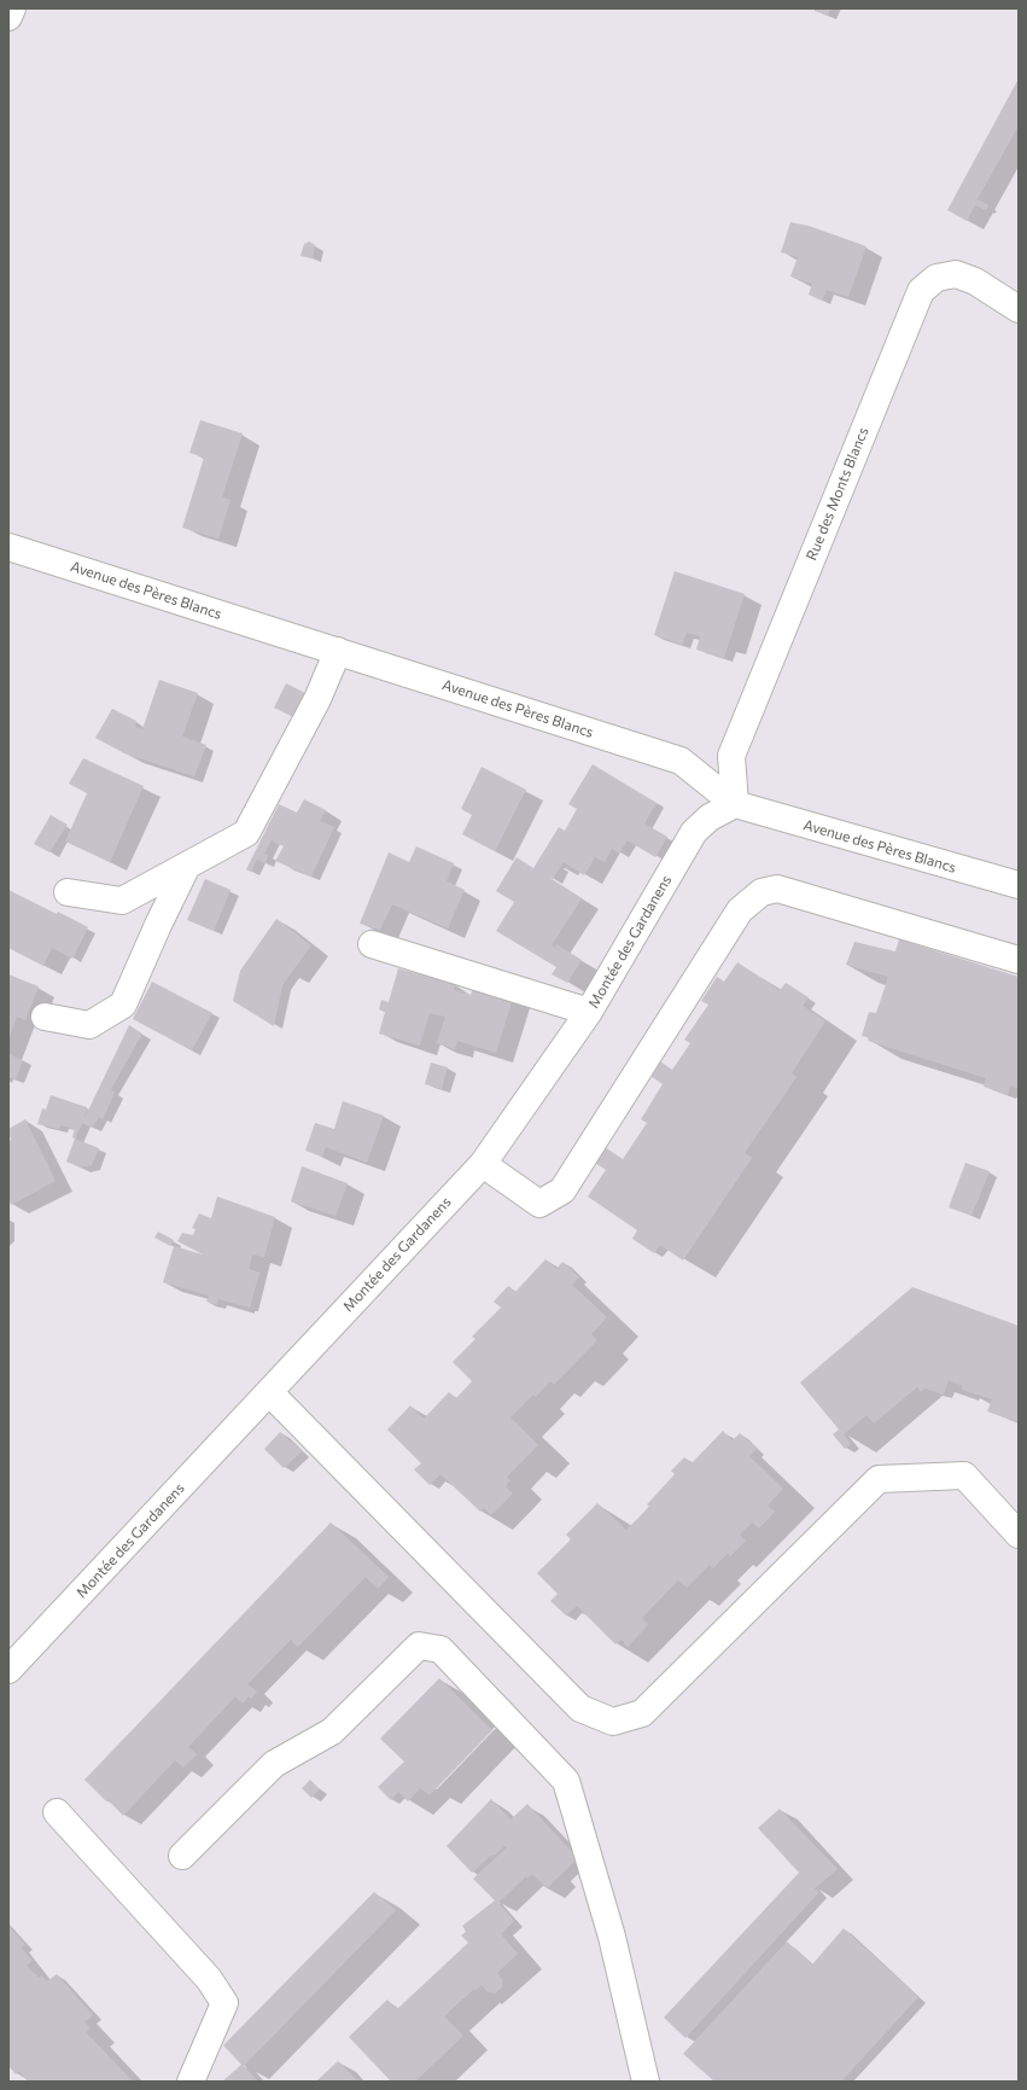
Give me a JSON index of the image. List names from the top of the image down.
{
  "streets": {
    "street": ["Rue des Monts Blancs", "Avenue des Pères Blancs", "Montée des Gardanens"]
  },
  "crossings": [
    ["Rue des Monts Blancs", "Avenue des Pères Blancs"],
    ["Rue des Monts Blancs", "Montée des Gardanens"],
    ["Avenue des Pères Blancs", "Montée des Gardanens"]
  ]
}
